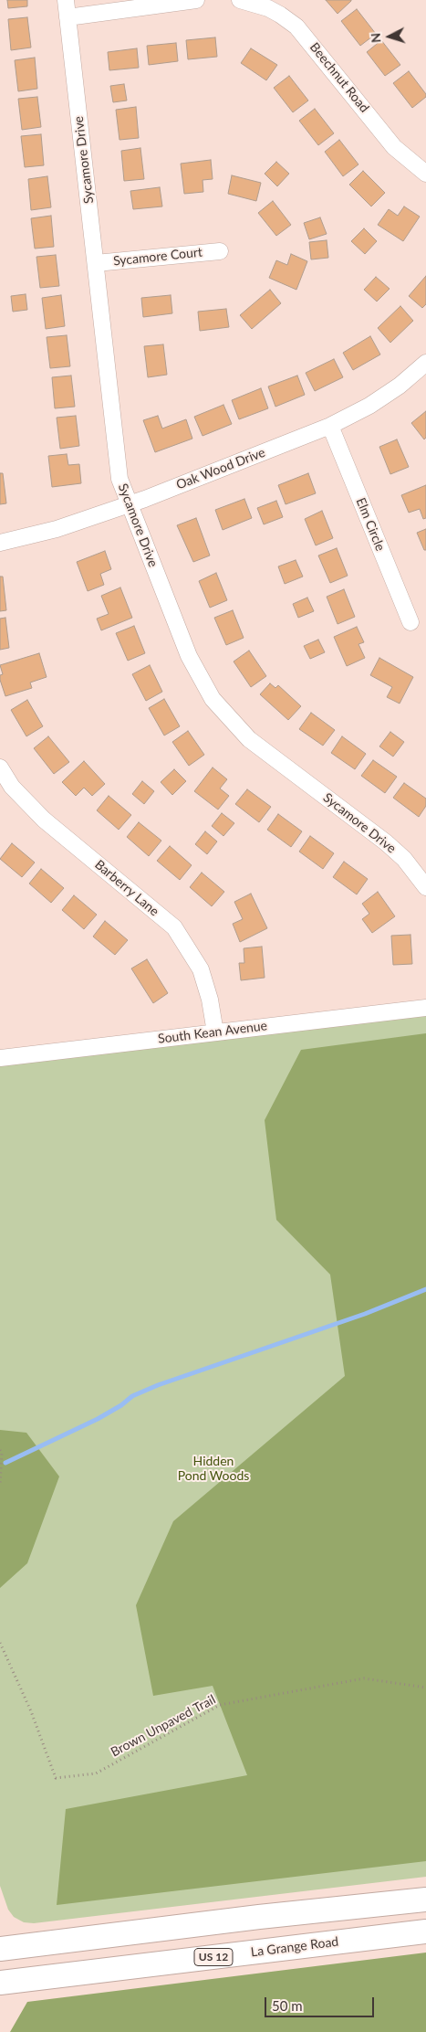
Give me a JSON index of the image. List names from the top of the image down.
{
  "streets": {
    "highway": ["La Grange Road", "US 12"],
    "street": [
      "Beechnut Road",
      "Sycamore Drive",
      "Sycamore Court",
      "Oak Wood Drive",
      "Elm Circle",
      "Barberry Lane",
      "South Kean Avenue"
    ],
    "path": ["Brown Unpaved Trail"]
  },
  "crossings": [
    ["Sycamore Drive", "Sycamore Court"],
    ["Sycamore Drive", "Oak Wood Drive"],
    ["Oak Wood Drive", "Elm Circle"],
    ["Barberry Lane", "South Kean Avenue"]
  ],
  "parks": ["Hidden Pond Woods"],
  "scale_bar": "50 m",
  "north": "left"
}
